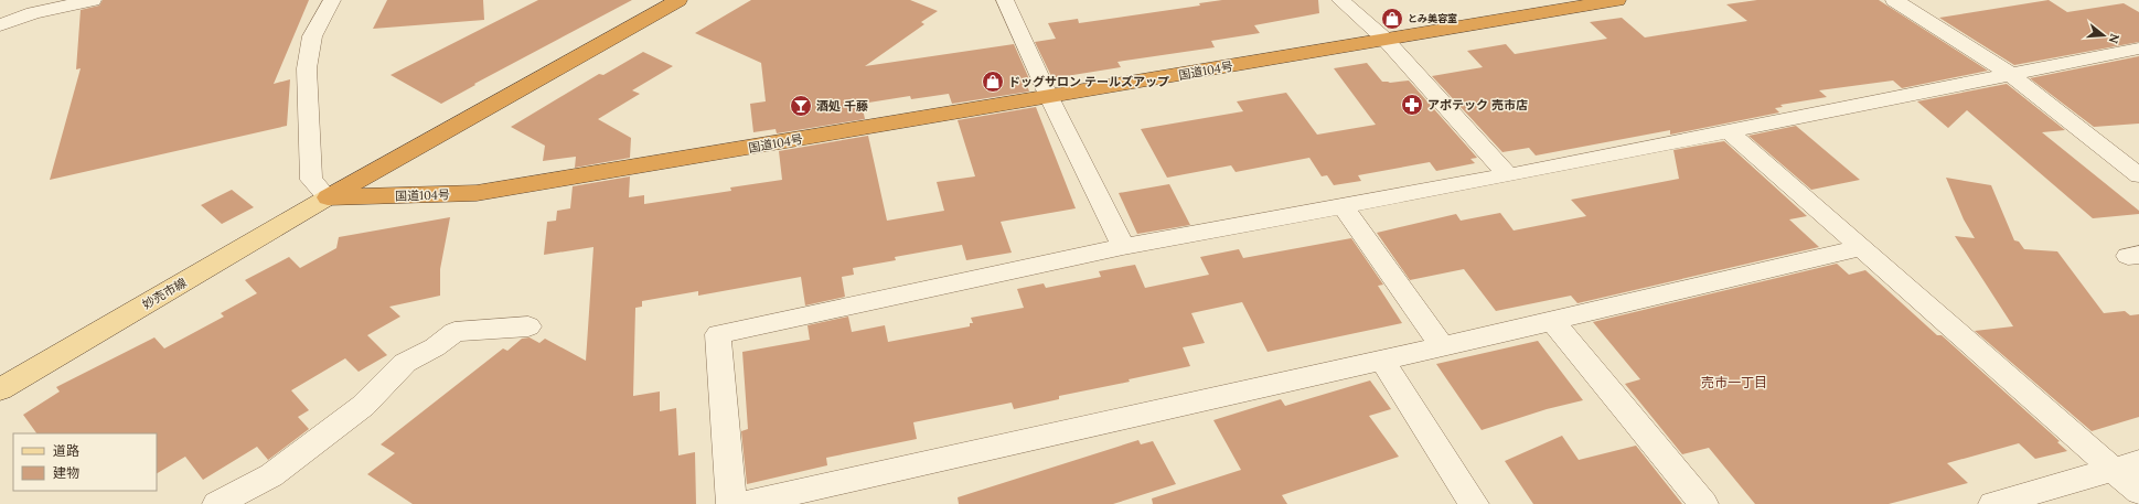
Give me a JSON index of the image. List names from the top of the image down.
{
  "streets": {
    "highway": ["国道104号"],
    "main road": ["妙売市線"]
  },
  "crossings": [
    ["国道104号", "妙売市線"]
  ],
  "districts": ["売市一丁目"],
  "places": {
    "shop": ["とみ美容室", "ドッグサロン テールズアップ"],
    "pharmacy": ["アポテック 売市店"],
    "bar": ["酒処 千藤"]
  },
  "legend": ["道路", "建物"],
  "north": "right"
}
